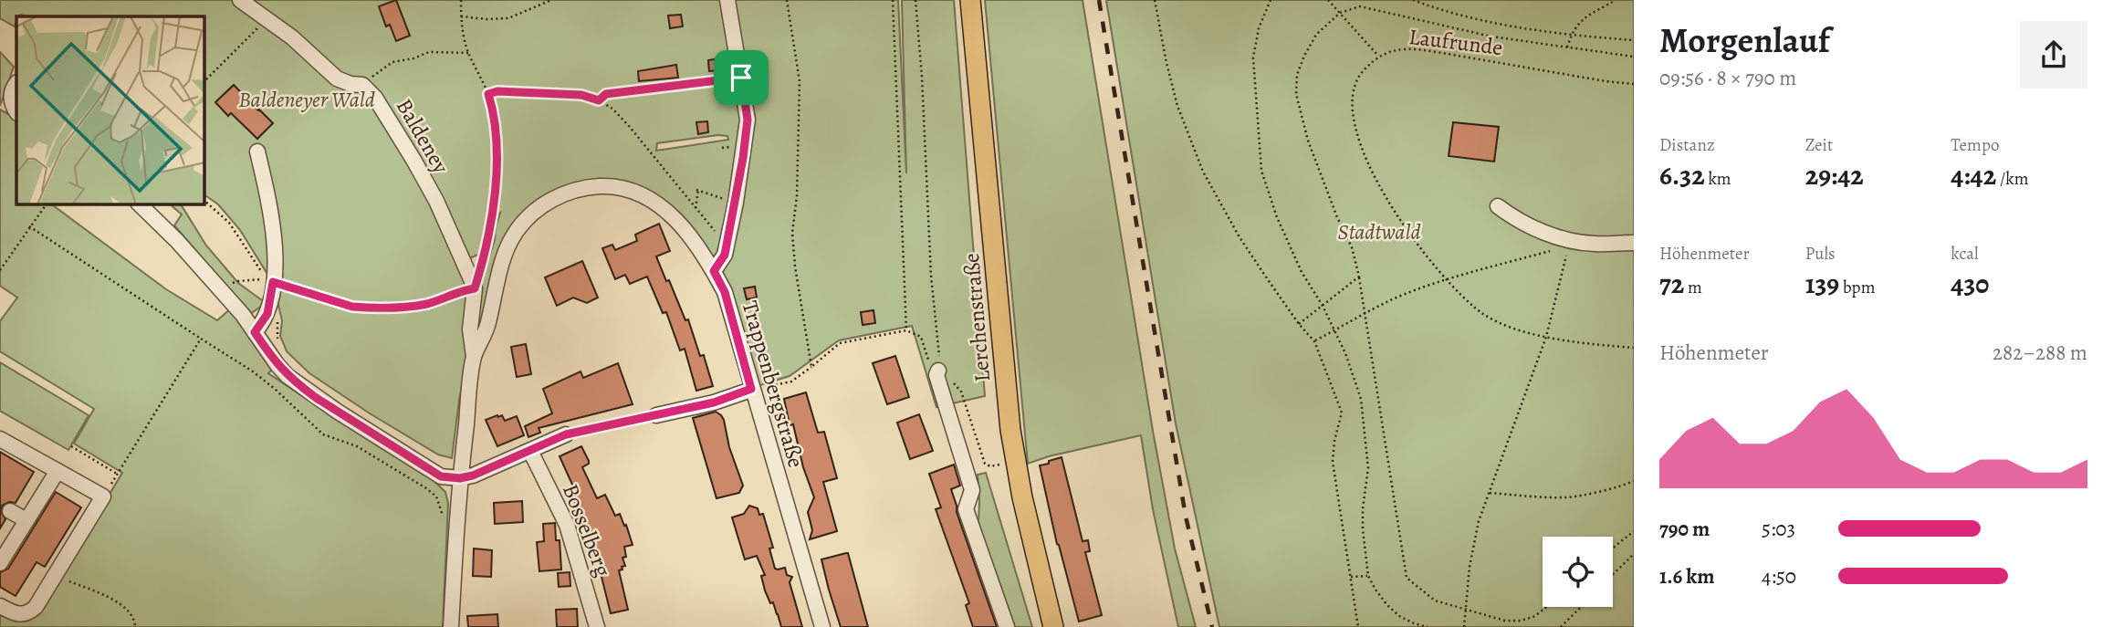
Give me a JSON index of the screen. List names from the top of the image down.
{
  "streets": {
    "main road": ["Lerchenstraße"],
    "street": ["Baldeney", "Trappenbergstraße", "Bosselberg"],
    "path": ["Laufrunde"]
  },
  "crossings": [
    ["Baldeney", "Trappenbergstraße"]
  ],
  "parks": ["Baldeneyer Wald", "Stadtwald"],
  "page": {
    "heading": ["Morgenlauf", "09:56 · 8 × 790 m"],
    "stats": [
      ["Distanz", "6.32 km"],
      ["Zeit", "29:42"],
      ["Tempo", "4:42 /km"],
      ["Höhenmeter", "72 m"],
      ["Puls", "139 bpm"],
      ["kcal", "430"]
    ],
    "chart": ["Höhenmeter", "282–288 m"],
    "list": [
      {
        "name": "790 m",
        "note": "5:03"
      },
      {
        "name": "1.6 km",
        "note": "4:50"
      }
    ]
  }
}
